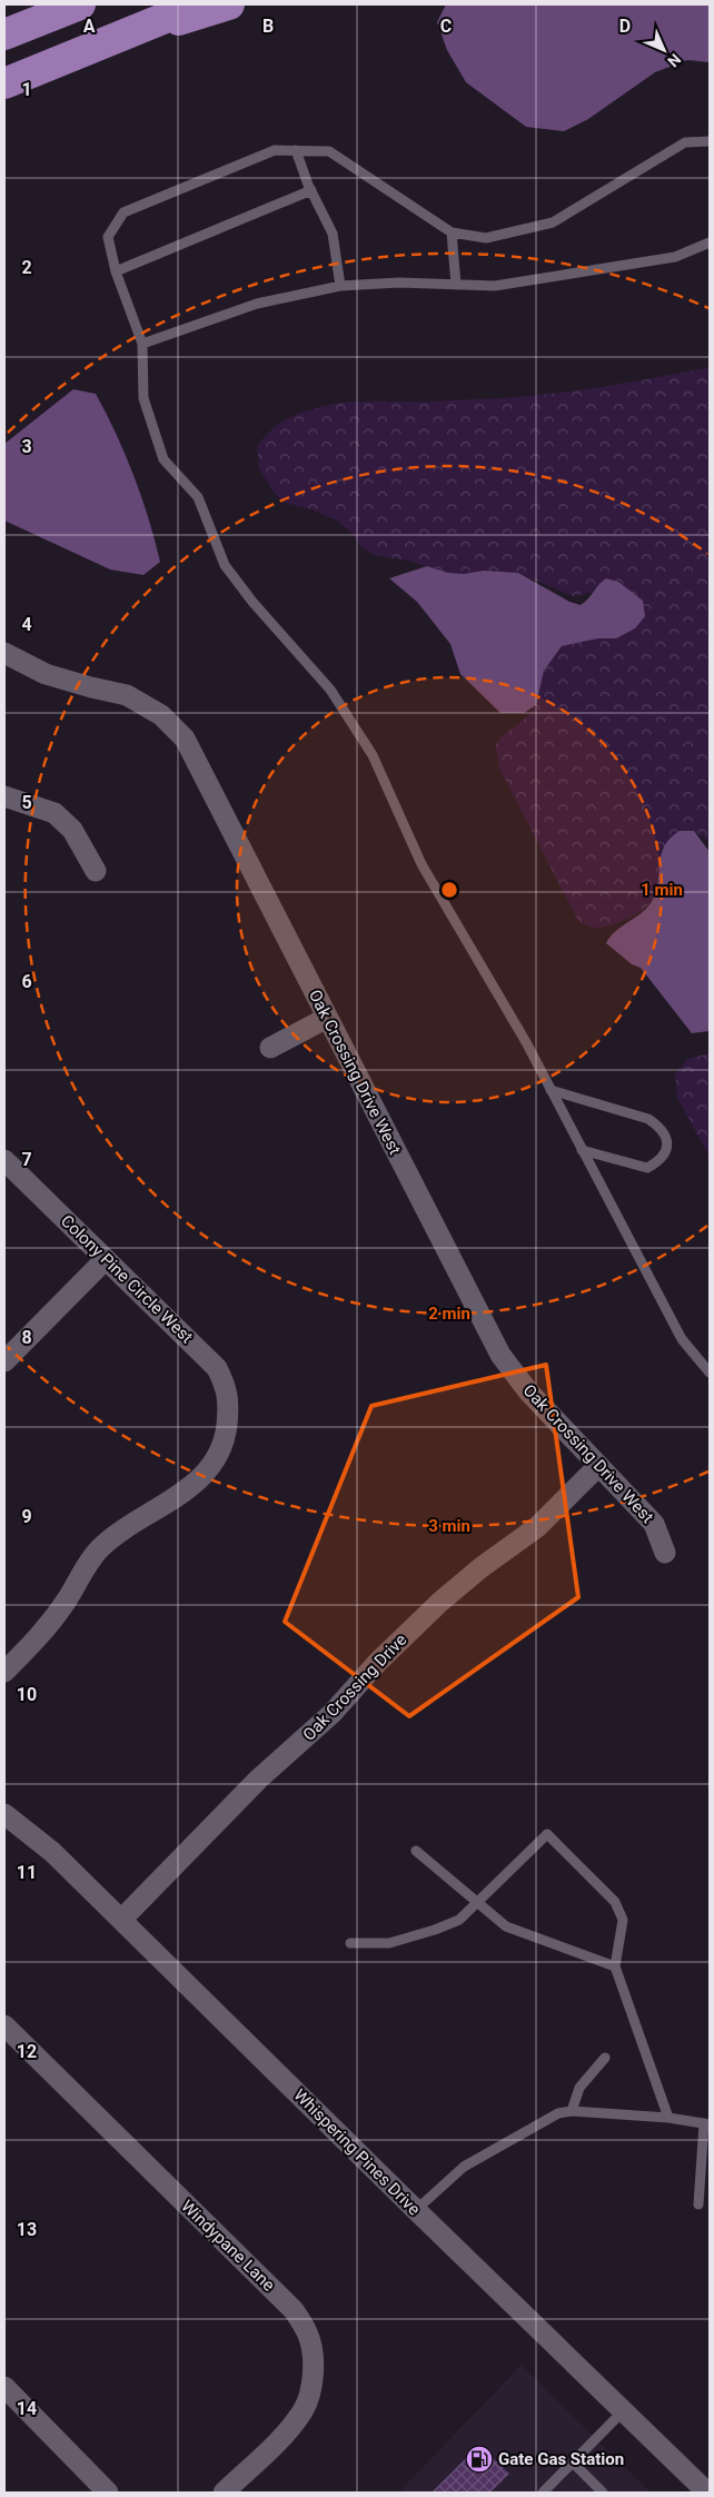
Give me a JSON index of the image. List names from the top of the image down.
{
  "streets": {
    "street": [
      "Oak Crossing Drive West",
      "Colony Pine Circle West",
      "Oak Crossing Drive",
      "Whispering Pines Drive",
      "Windypane Lane"
    ]
  },
  "crossings": [
    ["Oak Crossing Drive West", "Oak Crossing Drive"],
    ["Oak Crossing Drive", "Whispering Pines Drive"]
  ],
  "places": {
    "fuel station": ["Gate Gas Station"]
  },
  "north": "bottom right",
  "grid": {
    "columns": [
      "A",
      "B",
      "C",
      "D"
    ],
    "rows": [
      "1",
      "2",
      "3",
      "4",
      "5",
      "6",
      "7",
      "8",
      "9",
      "10",
      "11",
      "12",
      "13",
      "14"
    ]
  },
  "rings": ["1 min", "2 min", "3 min"]
}
